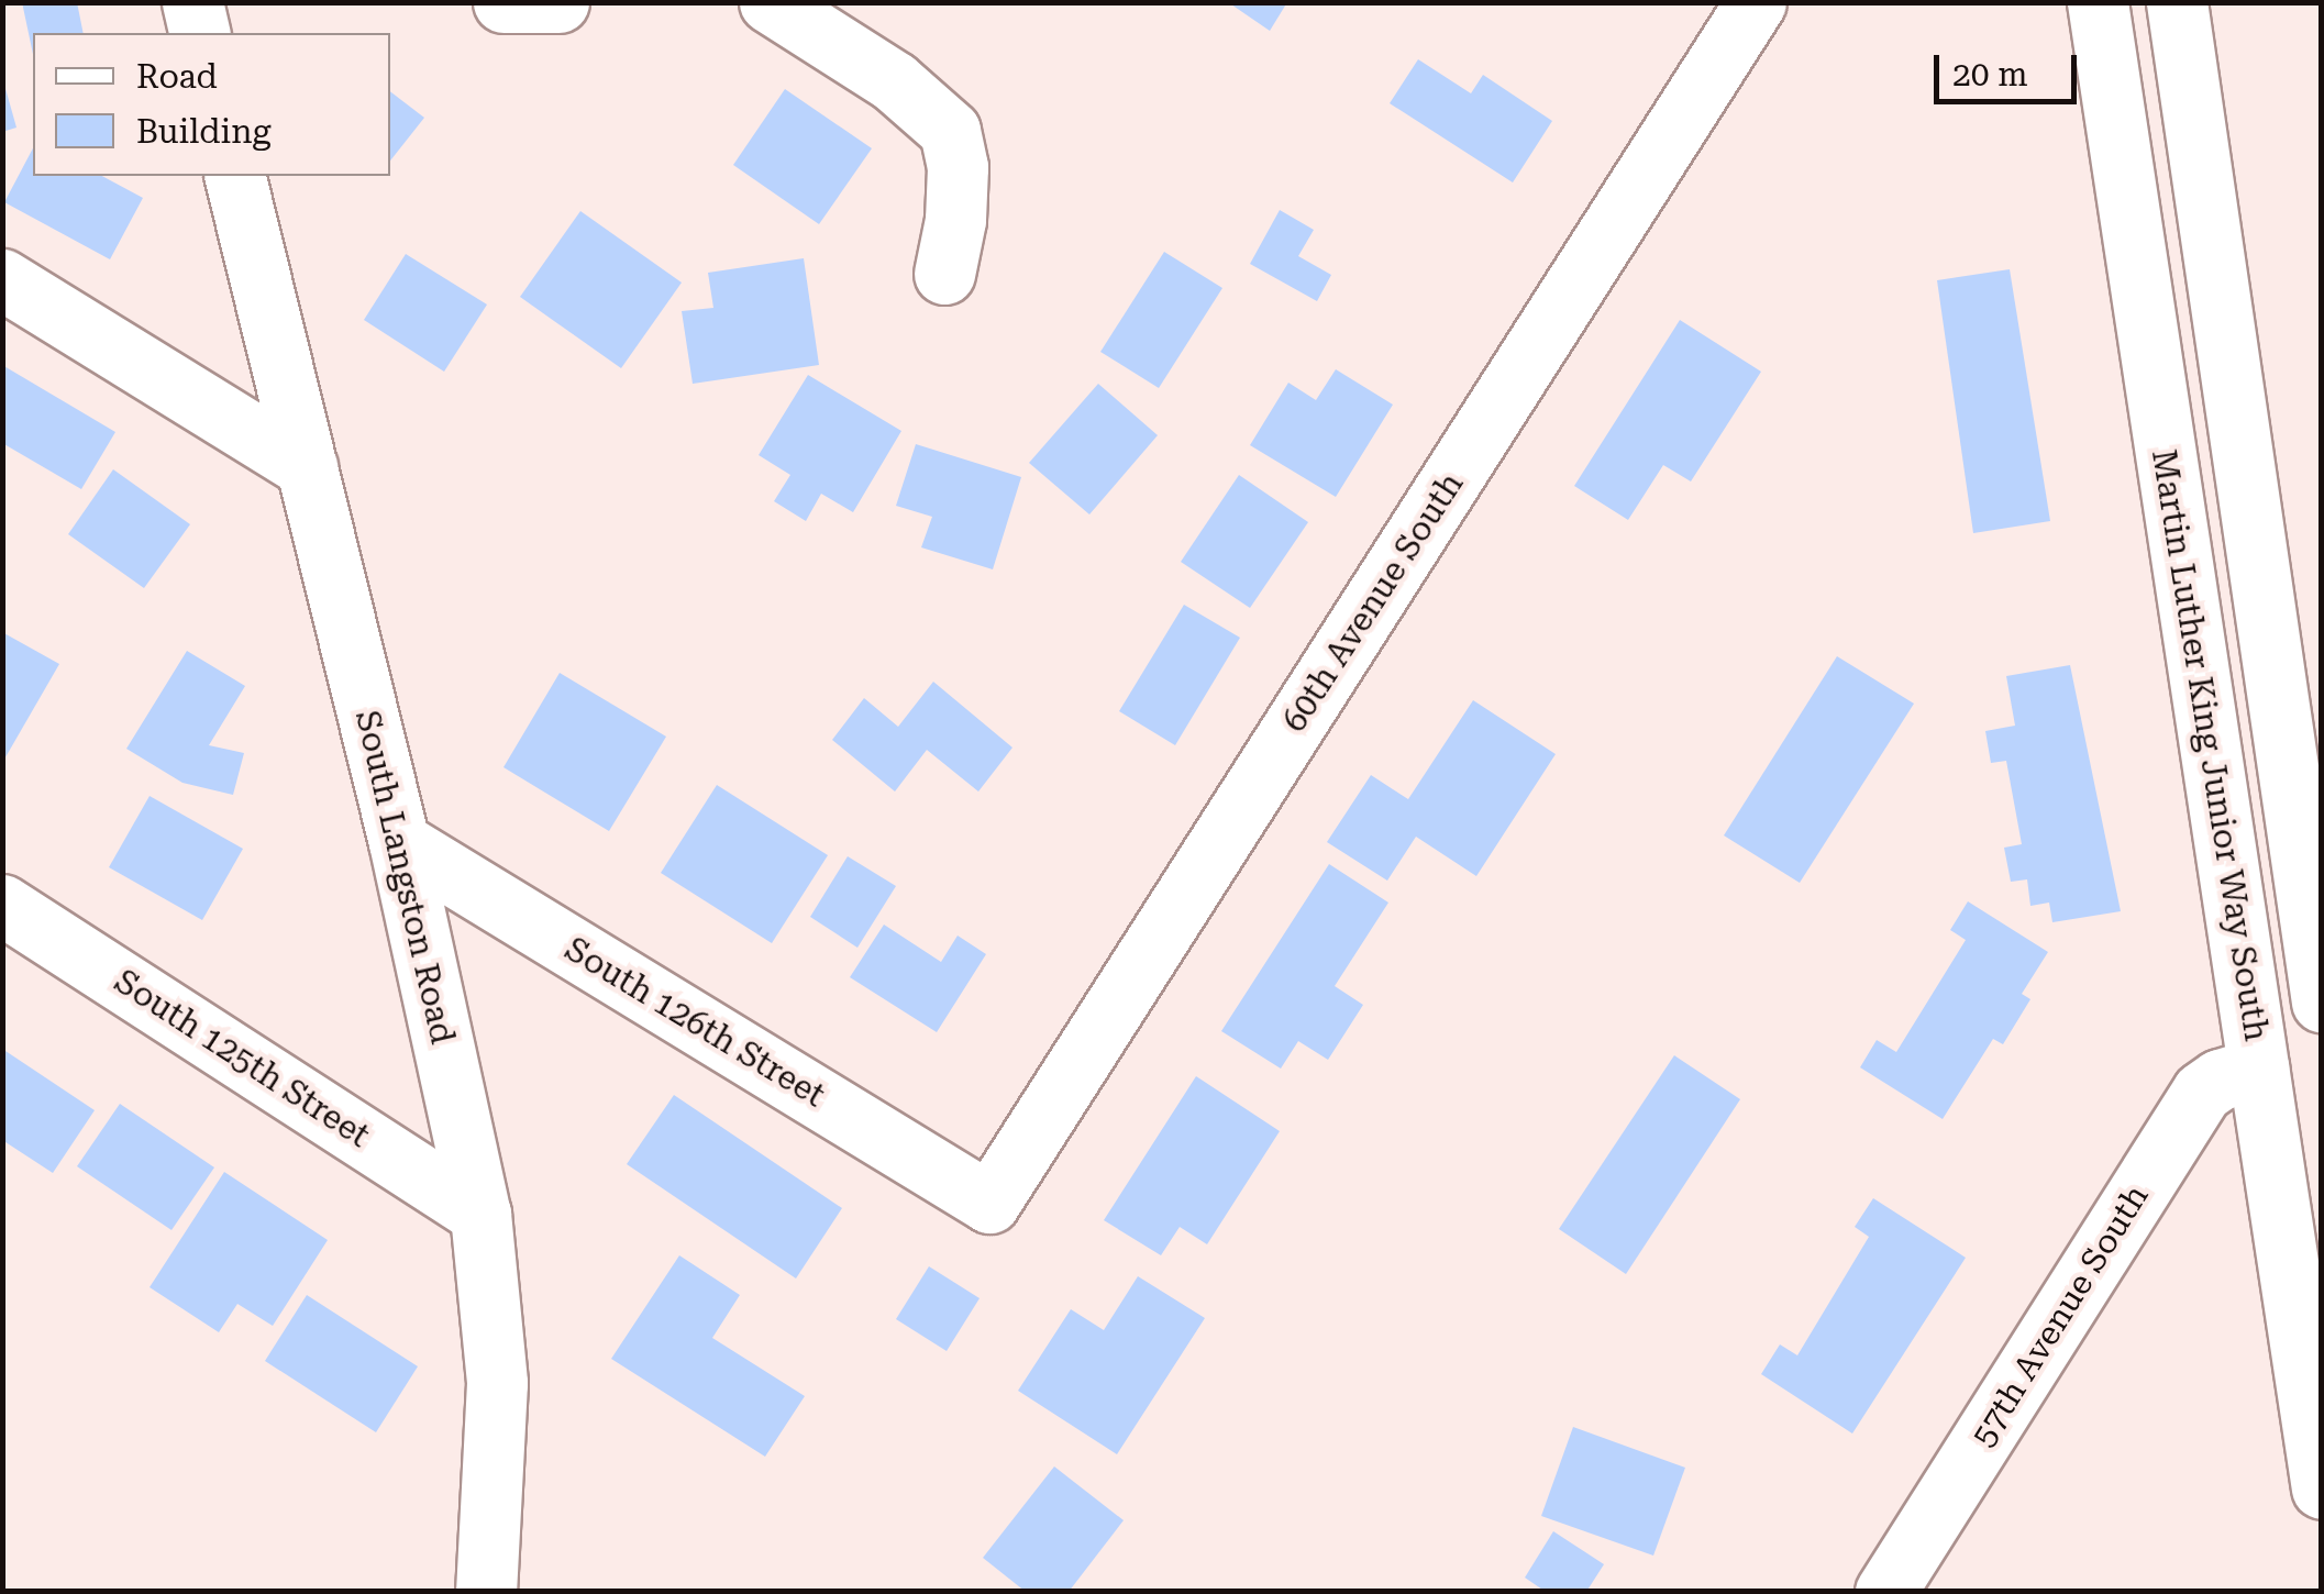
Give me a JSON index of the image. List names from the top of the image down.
{
  "streets": {
    "street": [
      "60th Avenue South",
      "Martin Luther King Junior Way South",
      "South Langston Road",
      "South 126th Street",
      "South 125th Street",
      "57th Avenue South"
    ]
  },
  "crossings": [
    ["60th Avenue South", "South 126th Street"],
    ["Martin Luther King Junior Way South", "57th Avenue South"],
    ["South Langston Road", "South 126th Street"],
    ["South Langston Road", "South 125th Street"]
  ],
  "legend": ["Road", "Building"],
  "scale_bar": "20 m"
}
